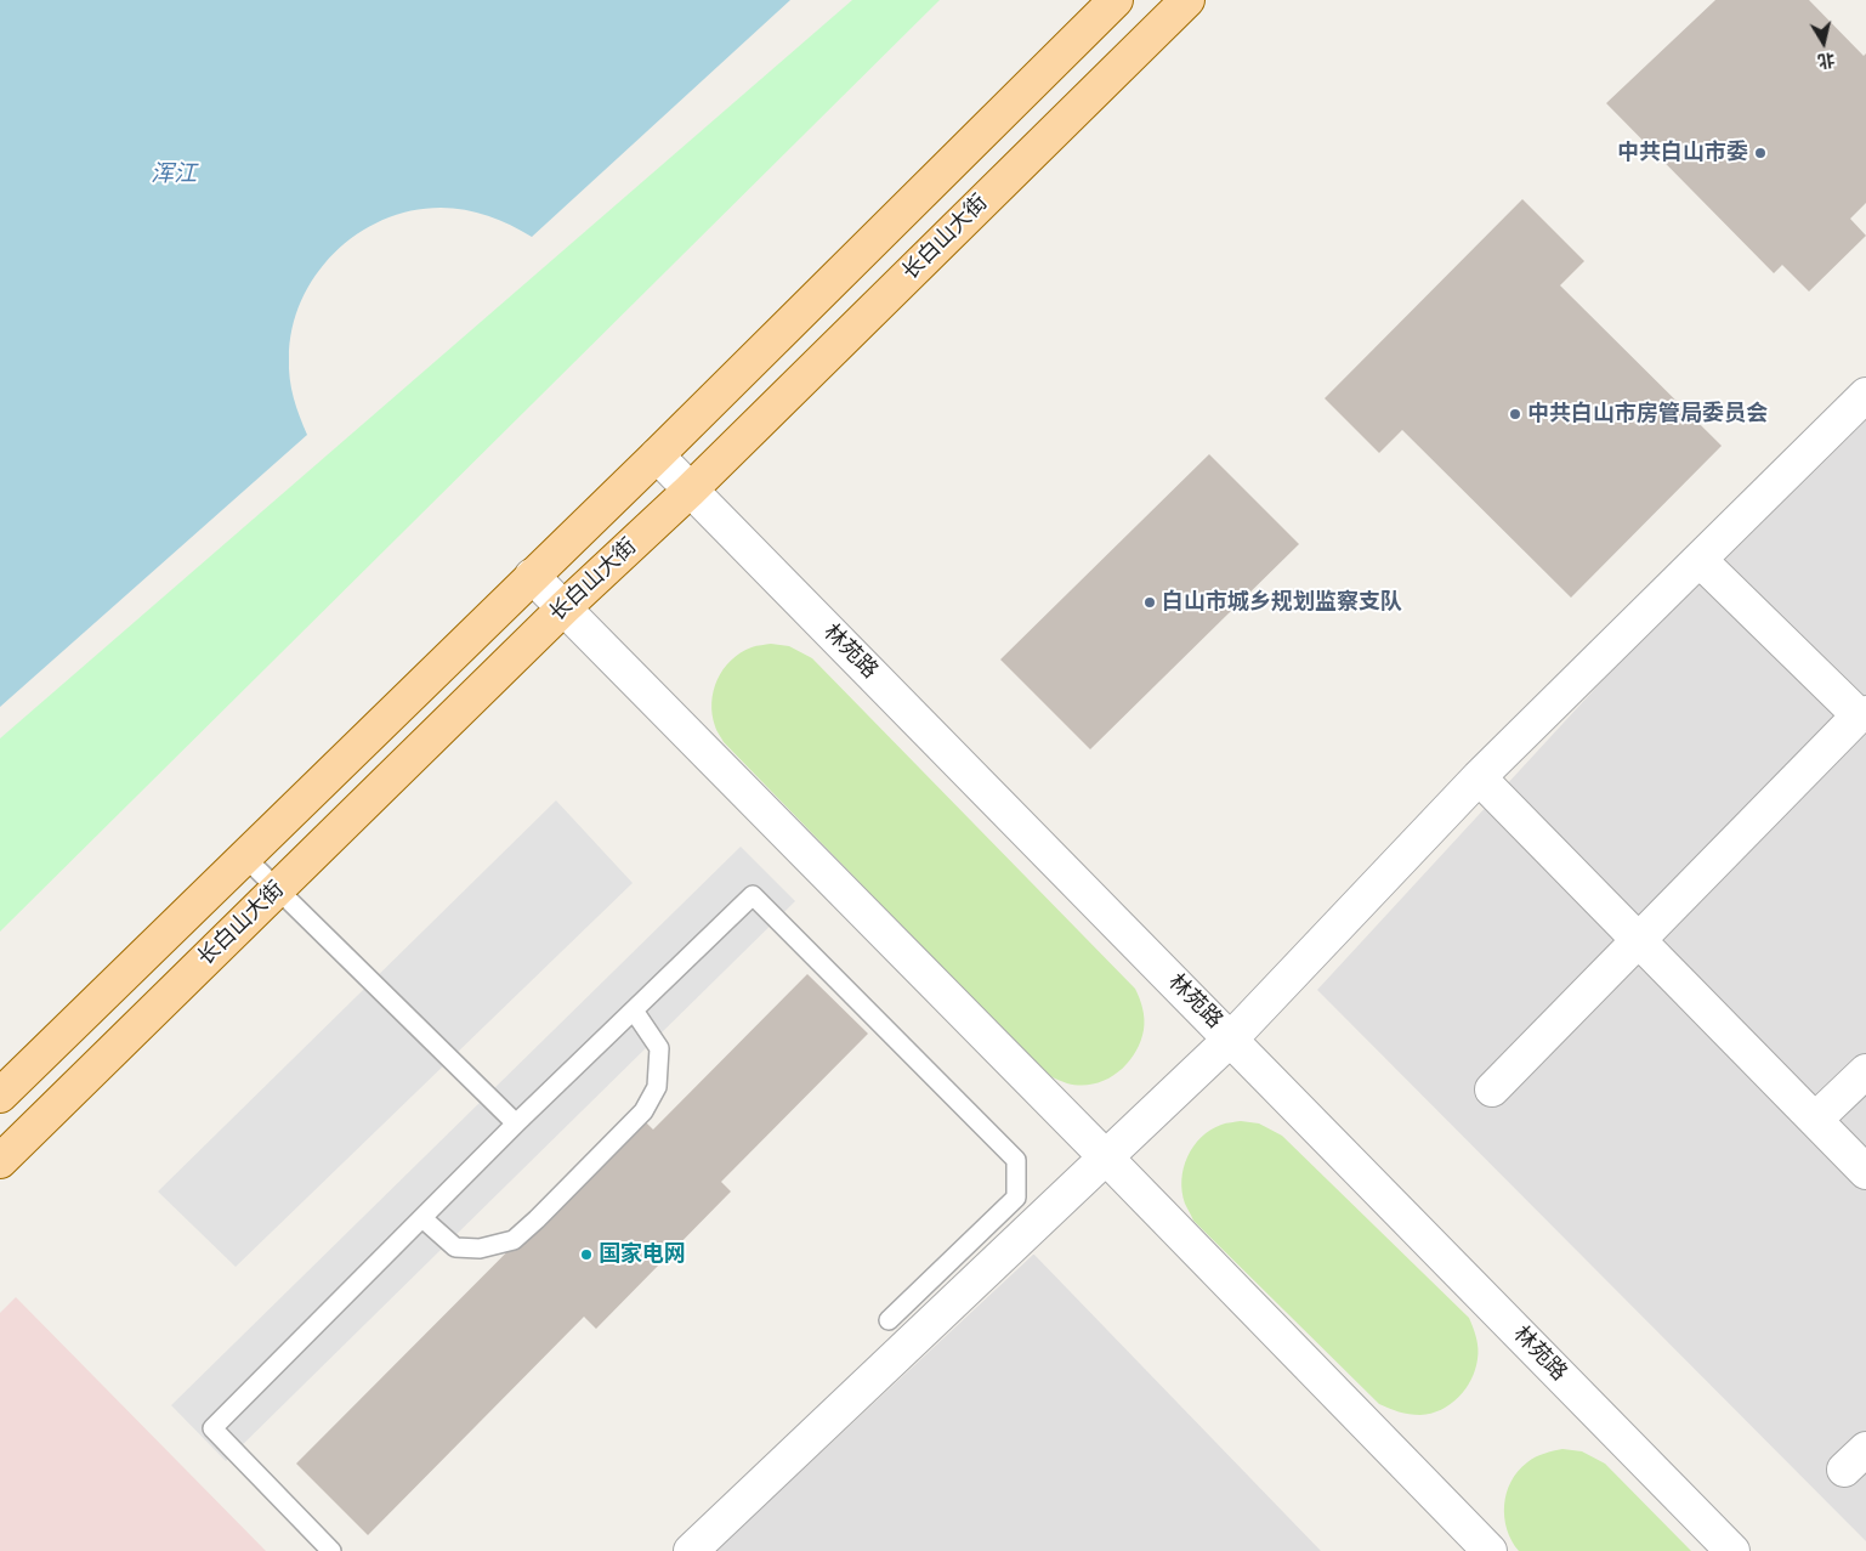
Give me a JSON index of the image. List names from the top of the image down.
{
  "streets": {
    "main road": ["长白山大街"],
    "street": ["林苑路"]
  },
  "crossings": [
    ["长白山大街", "林苑路"]
  ],
  "water": ["浑江"],
  "places": [
    "中共白山市委",
    "中共白山市房管局委员会",
    "白山市城乡规划监察支队",
    "国家电网"
  ],
  "north": "bottom"
}
